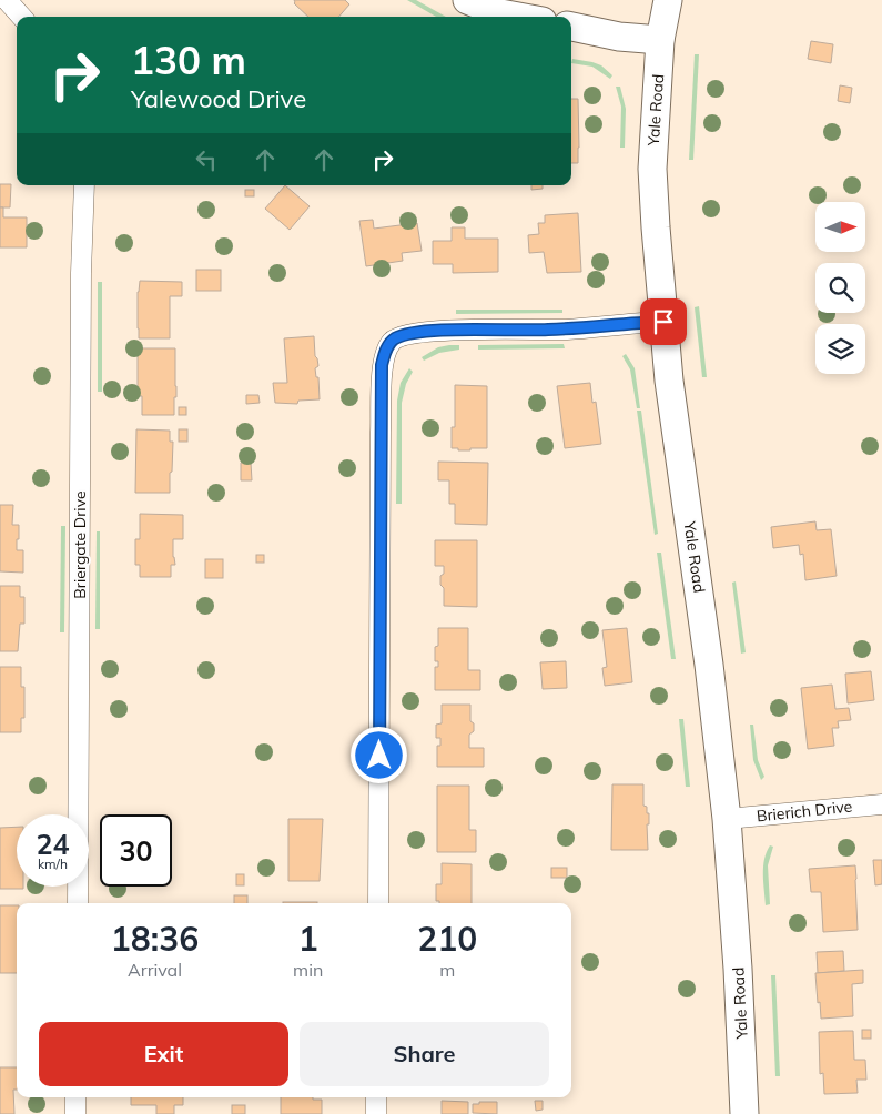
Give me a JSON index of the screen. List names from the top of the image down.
{
  "streets": {
    "main road": ["Yale Road"],
    "street": ["Briergate Drive", "Brierich Drive"]
  },
  "crossings": [
    ["Yale Road", "Brierich Drive"]
  ],
  "north": "right",
  "page": {
    "turn": ["130 m", "Yalewood Drive"],
    "speed": "24 km/h",
    "limit": "30",
    "eta": [
      "18:36",
      "Arrival",
      "1",
      "min",
      "210",
      "m"
    ],
    "buttons": ["Exit", "Share"]
  }
}
